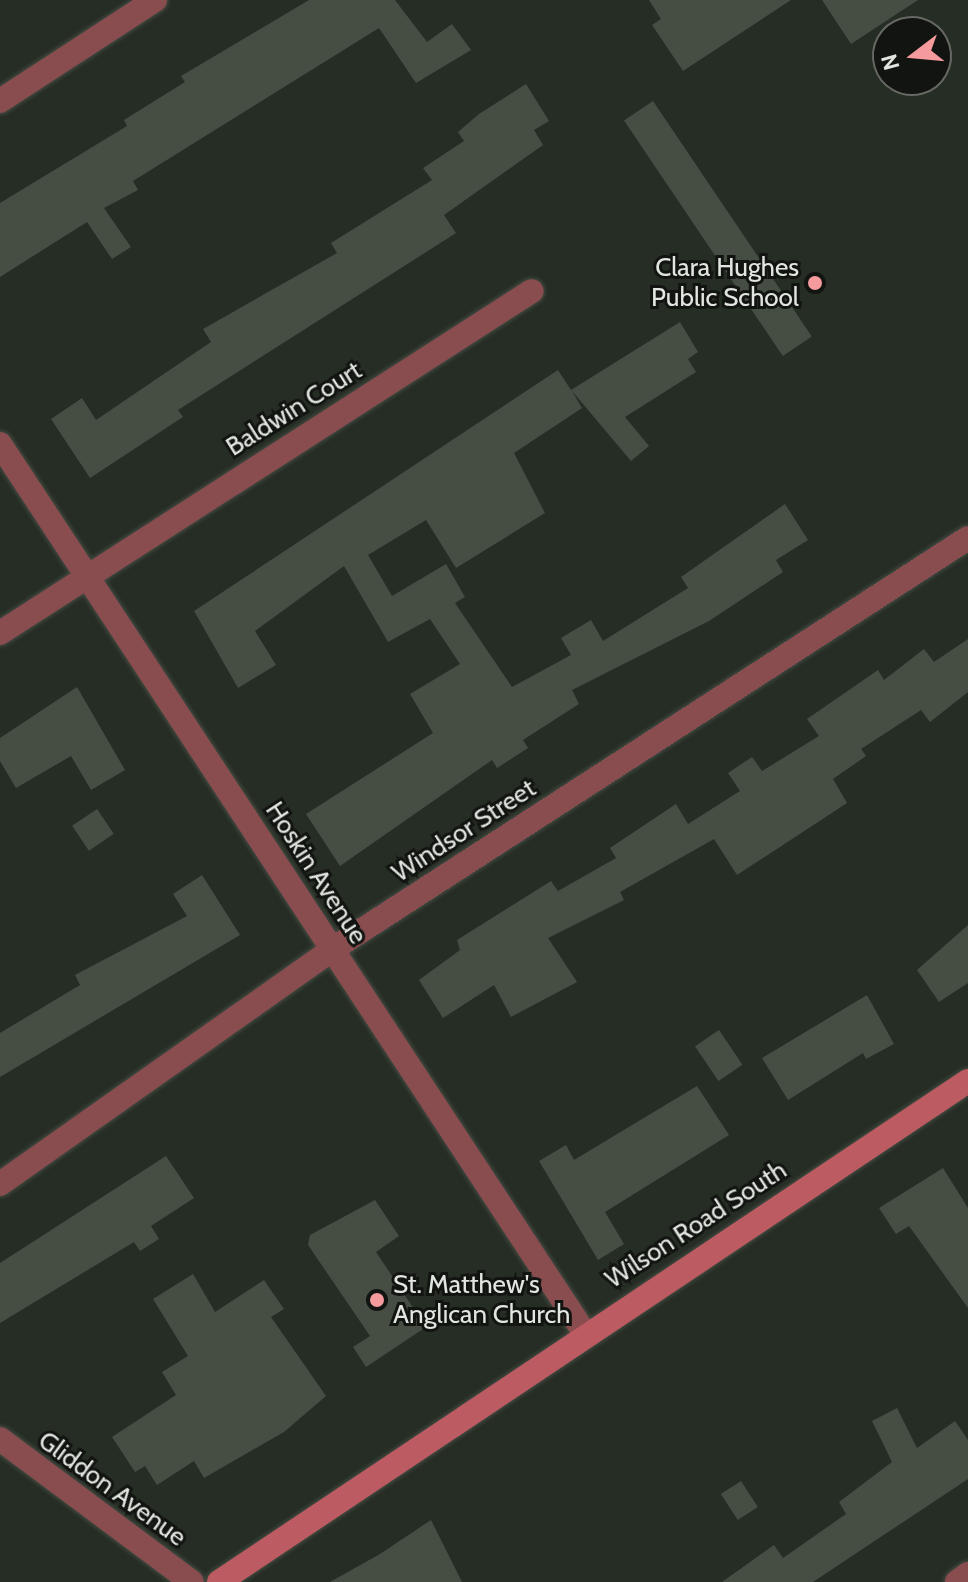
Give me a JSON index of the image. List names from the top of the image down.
{
  "streets": {
    "main road": ["Wilson Road South"],
    "street": [
      "Baldwin Court",
      "Windsor Street",
      "Hoskin Avenue",
      "Gliddon Avenue"
    ]
  },
  "crossings": [
    ["Baldwin Court", "Hoskin Avenue"],
    ["Windsor Street", "Hoskin Avenue"],
    ["Hoskin Avenue", "Wilson Road South"]
  ],
  "places": ["Clara Hughes Public School", "St. Matthew's Anglican Church"],
  "north": "left"
}
